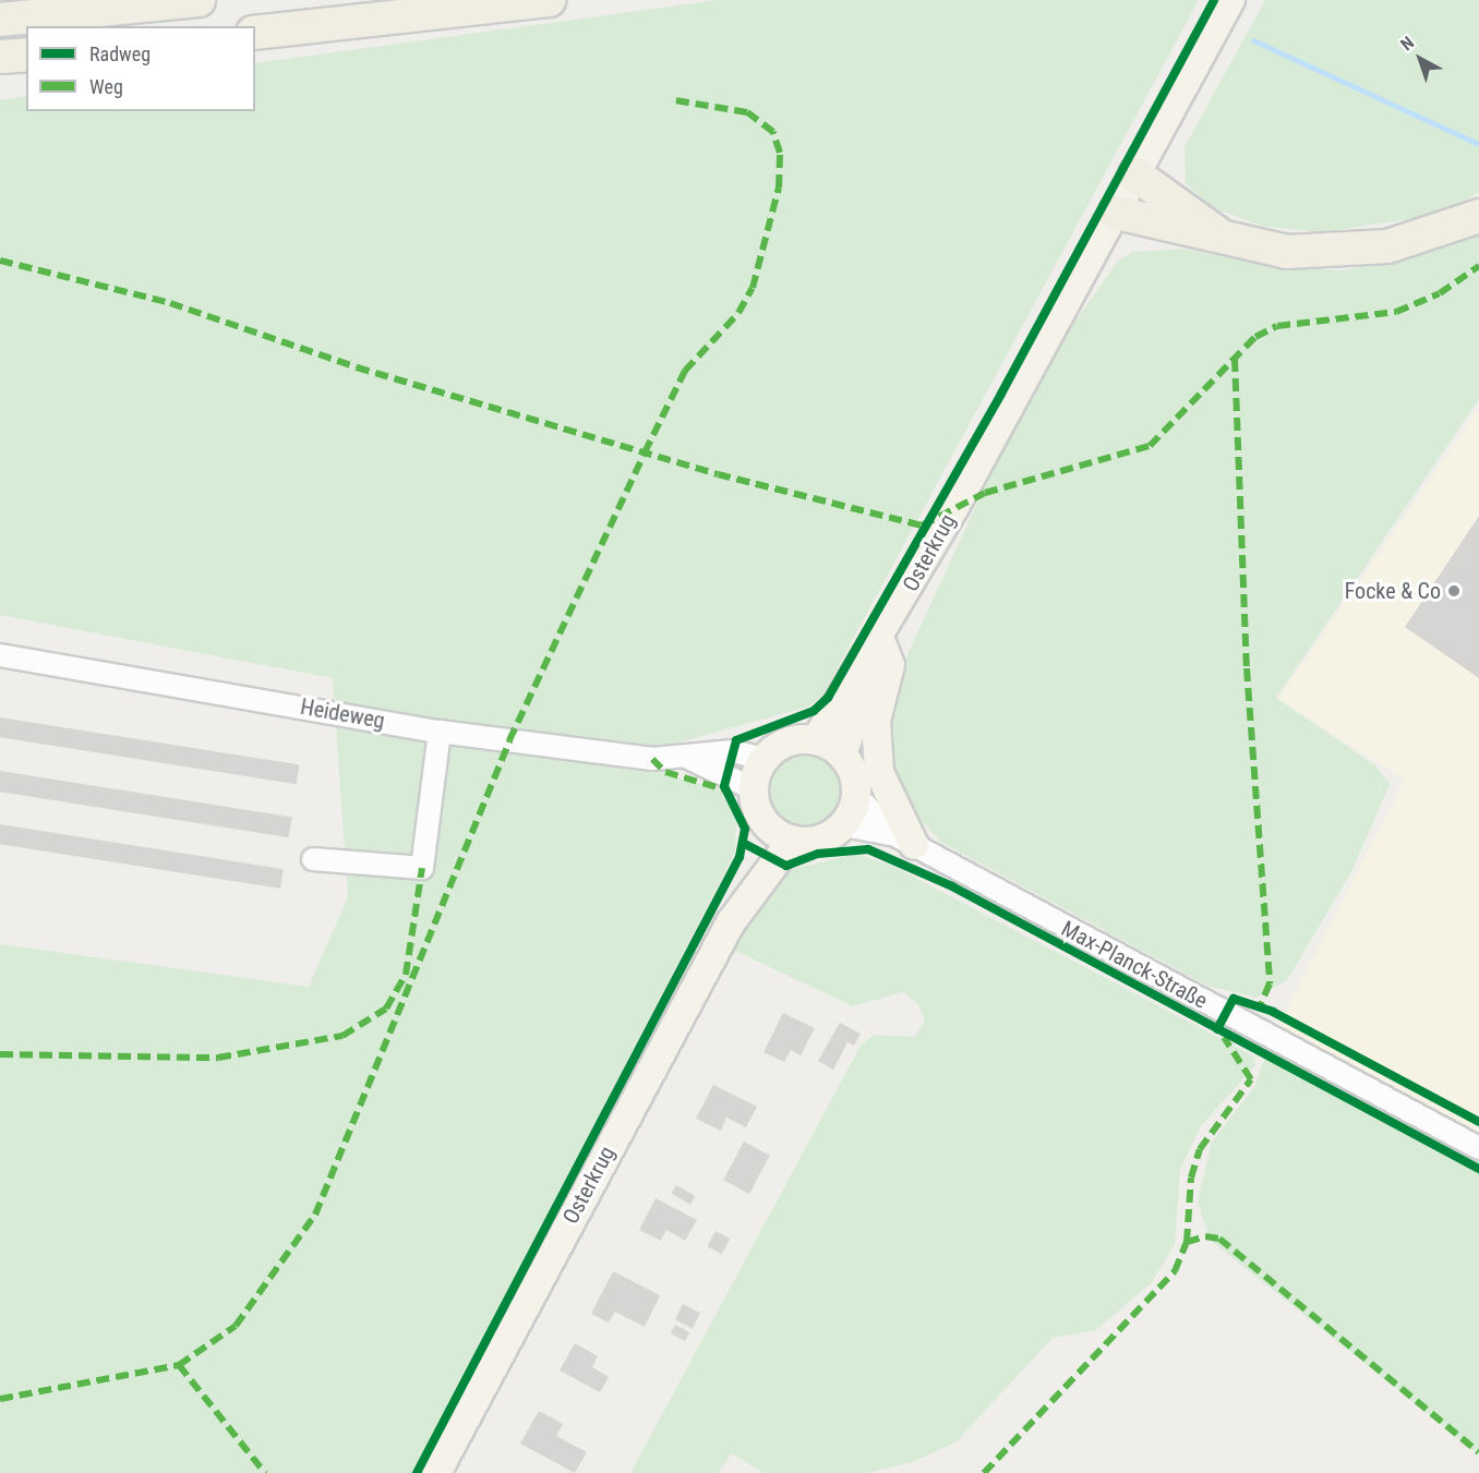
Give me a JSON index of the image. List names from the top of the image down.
{
  "streets": {
    "main road": ["Osterkrug"],
    "street": ["Heideweg", "Max-Planck-Straße"]
  },
  "crossings": [
    ["Osterkrug", "Heideweg"],
    ["Osterkrug", "Max-Planck-Straße"],
    ["Heideweg", "Max-Planck-Straße"]
  ],
  "places": ["Focke & Co"],
  "legend": ["Radweg", "Weg"],
  "north": "top left"
}
